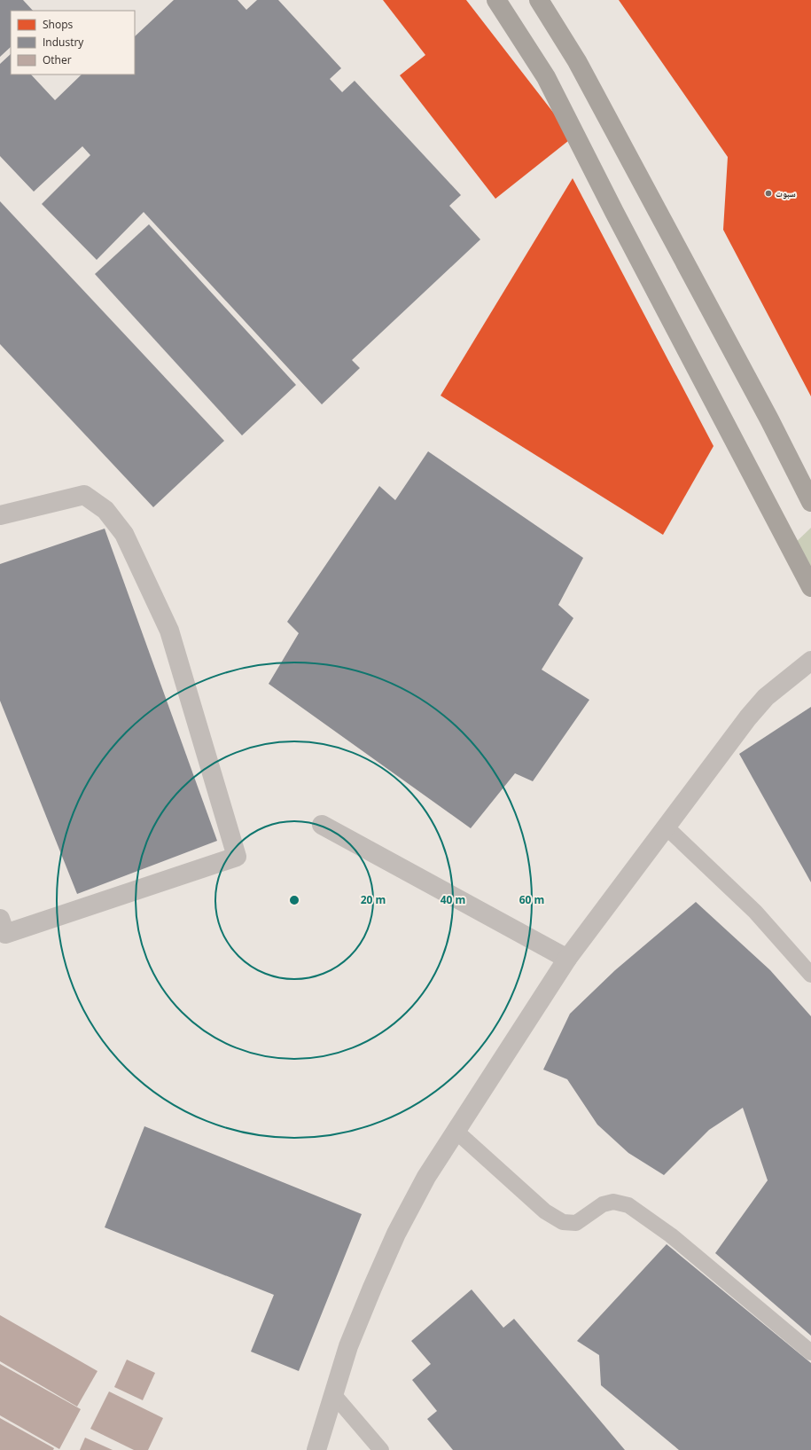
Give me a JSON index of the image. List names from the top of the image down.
{
  "places": ["سبوت"],
  "legend": ["Shops", "Industry", "Other"],
  "rings": ["20 m", "40 m", "60 m"]
}
